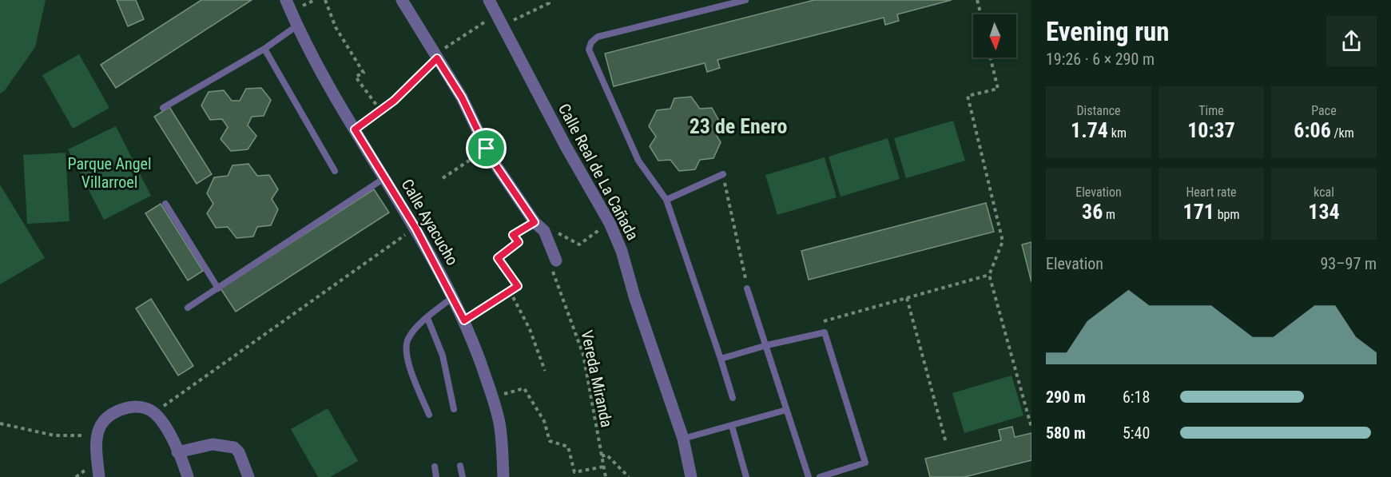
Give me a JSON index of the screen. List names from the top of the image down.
{
  "streets": {
    "street": ["Calle Real de La Cañada", "Calle Ayacucho"],
    "path": ["Vereda Miranda"]
  },
  "districts": ["23 de Enero"],
  "parks": ["Parque Angel Villarroel"],
  "north": "bottom",
  "page": {
    "heading": ["Evening run", "19:26 · 6 × 290 m"],
    "stats": [
      ["Distance", "1.74 km"],
      ["Time", "10:37"],
      ["Pace", "6:06 /km"],
      ["Elevation", "36 m"],
      ["Heart rate", "171 bpm"],
      ["kcal", "134"]
    ],
    "chart": ["Elevation", "93–97 m"],
    "list": [
      {
        "name": "290 m",
        "note": "6:18"
      },
      {
        "name": "580 m",
        "note": "5:40"
      }
    ]
  }
}
